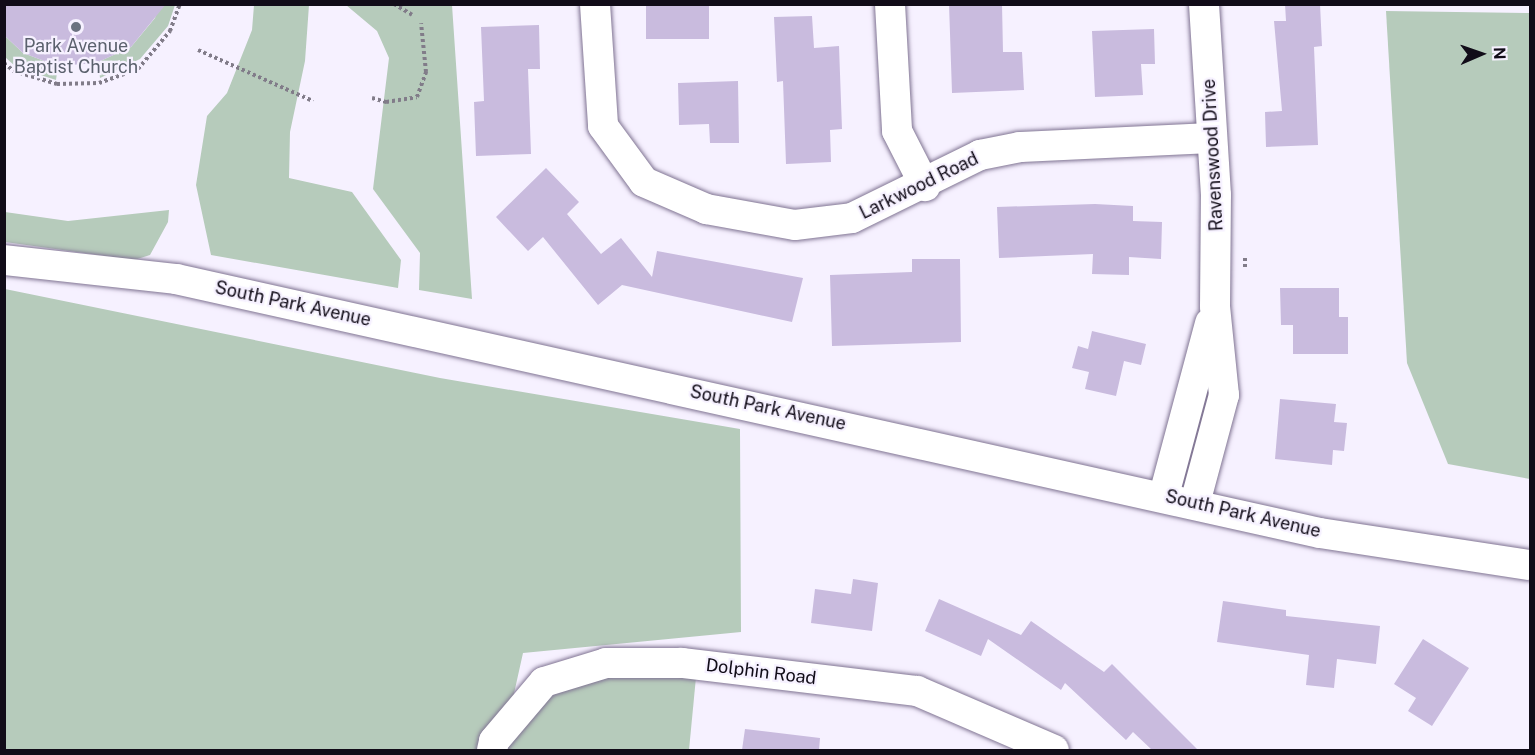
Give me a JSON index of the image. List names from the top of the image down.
{
  "streets": {
    "street": [
      "Ravenswood Drive",
      "Larkwood Road",
      "South Park Avenue",
      "Dolphin Road"
    ]
  },
  "crossings": [
    ["Ravenswood Drive", "Larkwood Road"],
    ["Ravenswood Drive", "South Park Avenue"]
  ],
  "places": ["Park Avenue Baptist Church"],
  "north": "right"
}
